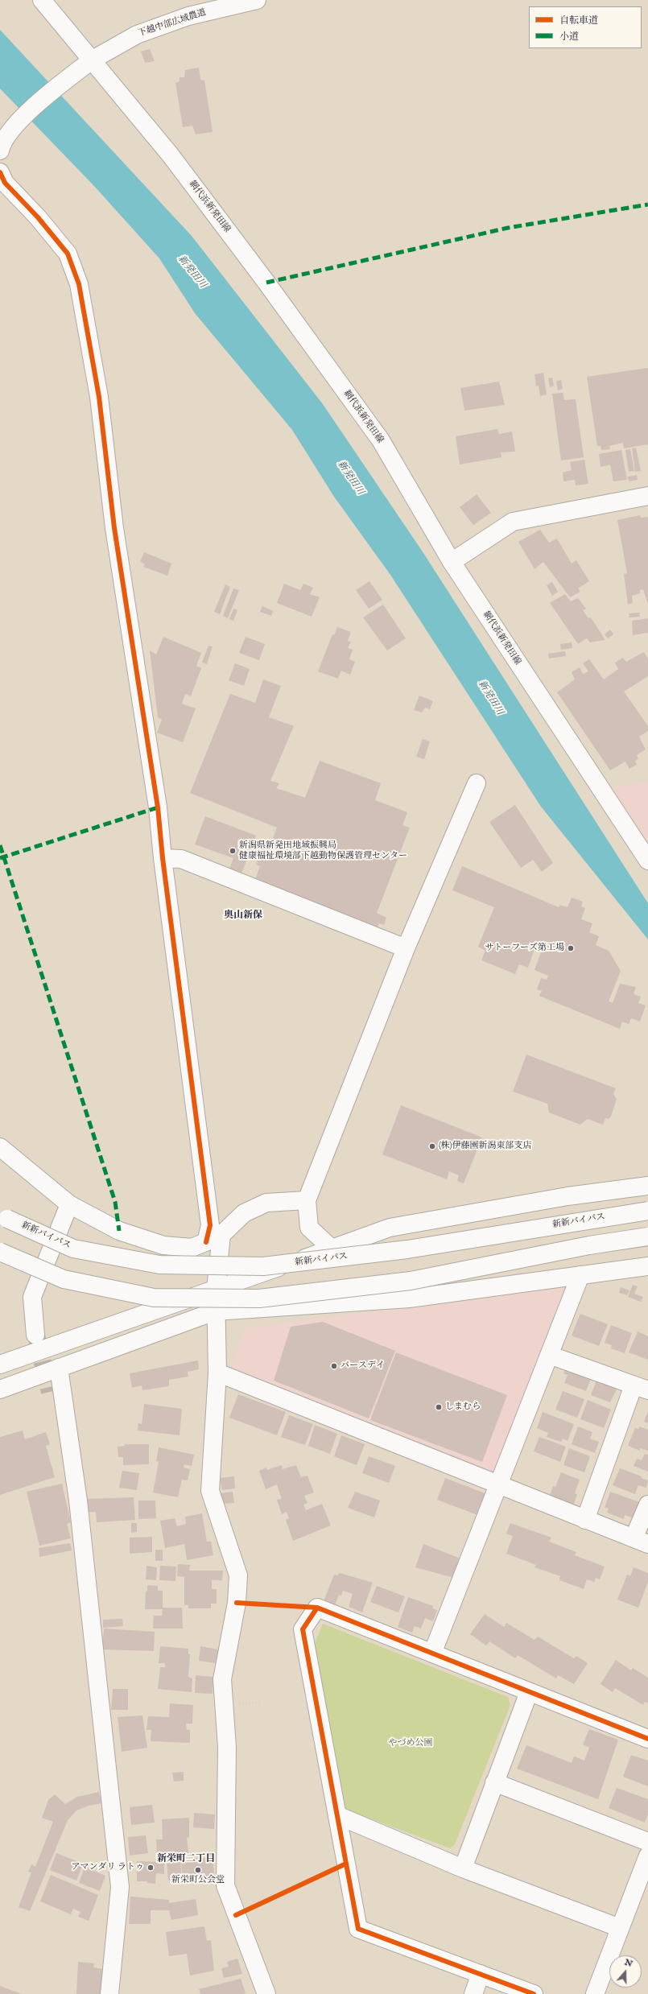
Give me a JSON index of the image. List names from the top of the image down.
{
  "streets": {
    "main road": ["下越中部広域農道", "網代浜新発田線", "新新バイパス"]
  },
  "crossings": [
    ["下越中部広域農道", "網代浜新発田線"]
  ],
  "districts": ["奥山新保", "新栄町二丁目"],
  "water": ["新発田川"],
  "parks": ["やづめ公園"],
  "places": [
    "新潟県新発田地域振興局 健康福祉環境部下越動物保護管理センター",
    "サトーフーズ第工場",
    "(株)伊藤園新潟東部支店",
    "バースデイ",
    "しまむら",
    "アマンダリ ラトゥ",
    "新栄町公会堂"
  ],
  "legend": ["自転車道", "小道"],
  "north": "top"
}
